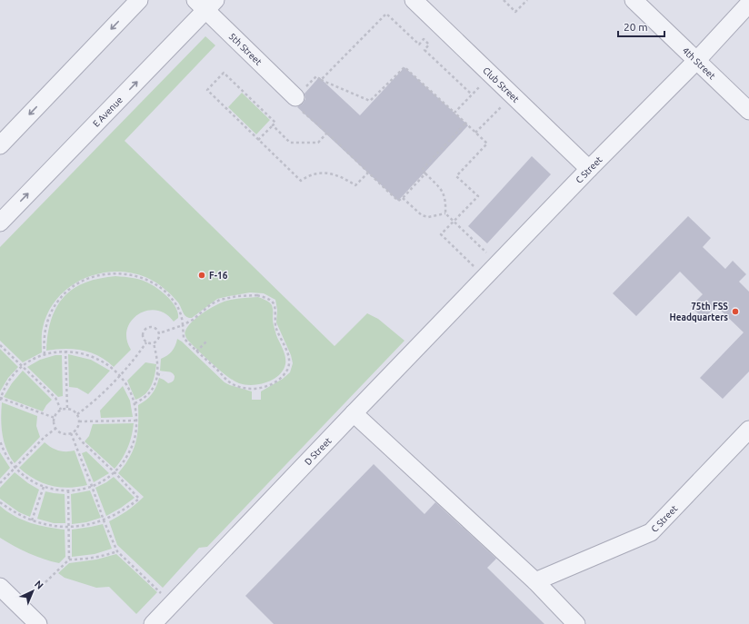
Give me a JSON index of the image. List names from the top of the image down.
{
  "streets": {
    "street": [
      "5th Street",
      "4th Street",
      "Club Street",
      "E Avenue",
      "C Street",
      "D Street"
    ]
  },
  "crossings": [
    ["5th Street", "E Avenue"],
    ["4th Street", "C Street"],
    ["Club Street", "C Street"],
    ["C Street", "D Street"]
  ],
  "places": ["F-16", "75th FSS Headquarters"],
  "scale_bar": "20 m",
  "north": "top right"
}
